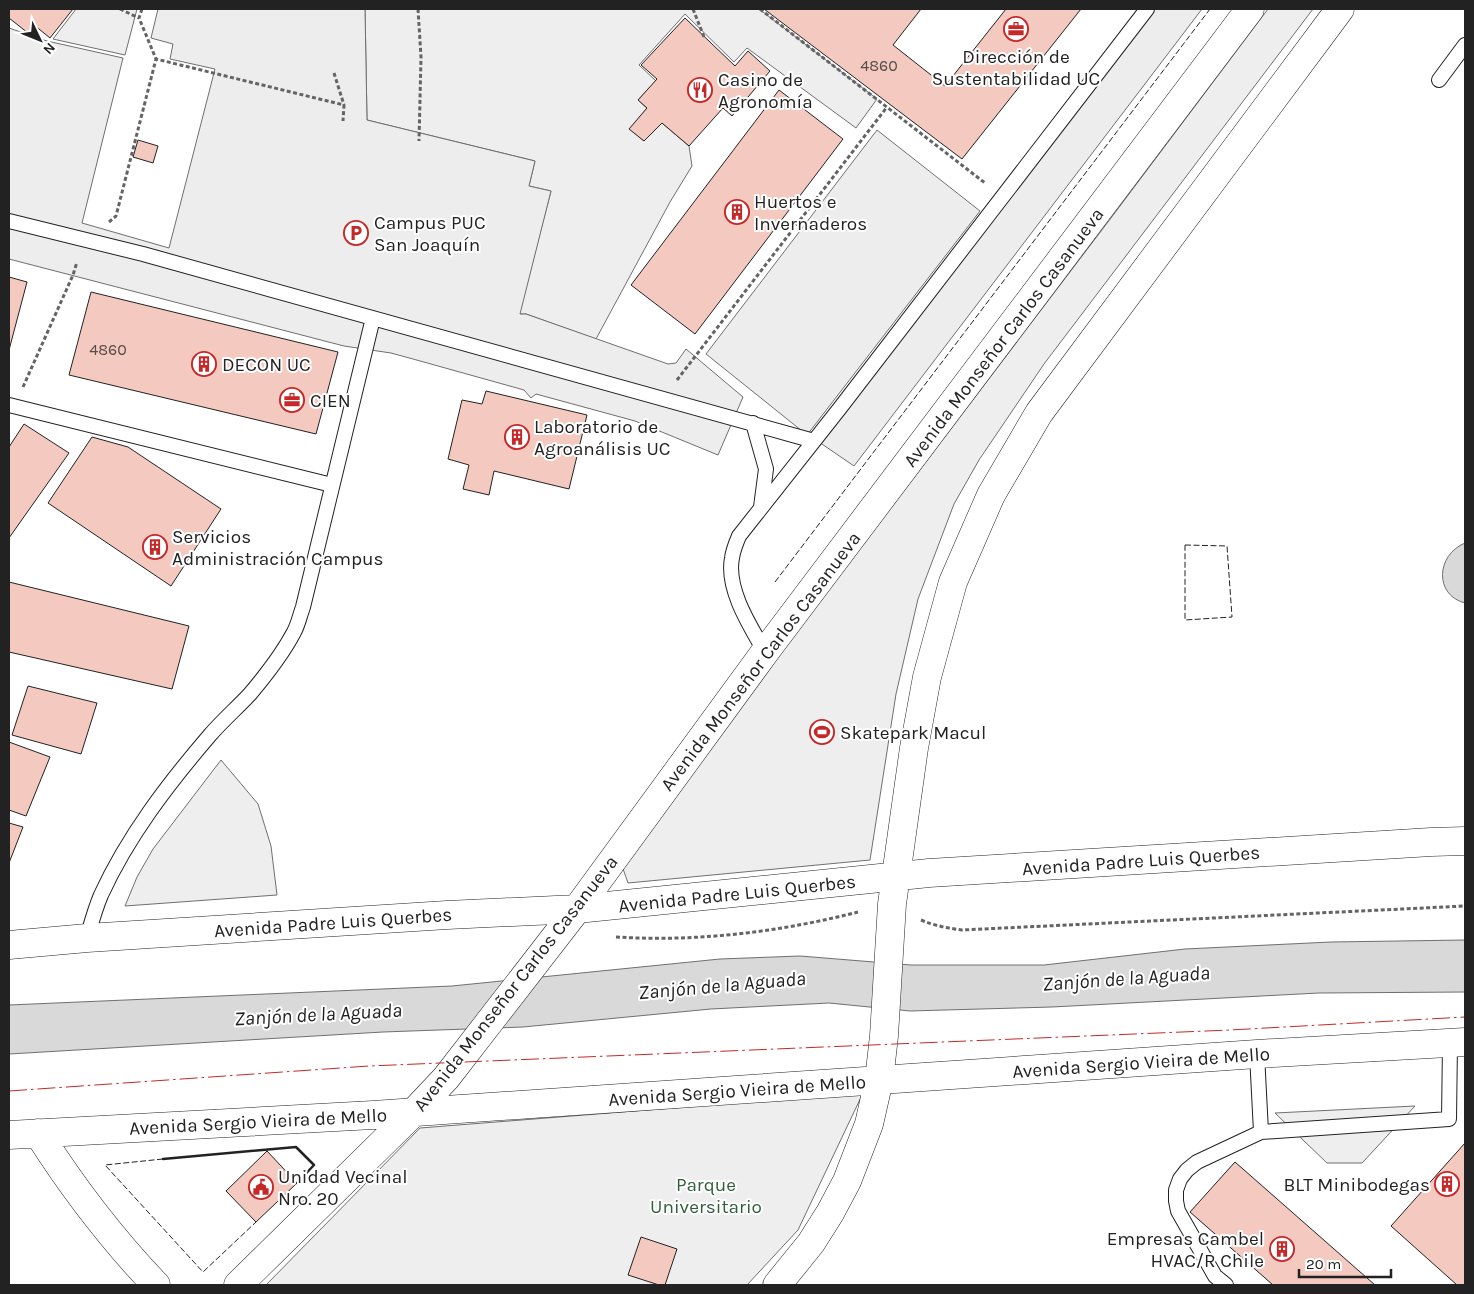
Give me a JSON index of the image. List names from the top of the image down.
{
  "streets": {
    "main road": ["Avenida Monseñor Carlos Casanueva", "Avenida Padre Luis Querbes", "Avenida Sergio Vieira de Mello"]
  },
  "crossings": [
    ["Avenida Monseñor Carlos Casanueva", "Avenida Padre Luis Querbes"],
    ["Avenida Monseñor Carlos Casanueva", "Avenida Sergio Vieira de Mello"]
  ],
  "water": ["Zanjón de la Aguada"],
  "parks": ["Parque Universitario"],
  "places": {
    "office": ["Dirección de Sustentabilidad UC", "CIEN"],
    "restaurant": ["Casino de Agronomía"],
    "building": [
      "Huertos e Invernaderos",
      "DECON UC",
      "Laboratorio de Agroanálisis UC",
      "Servicios Administración Campus",
      "BLT Minibodegas",
      "Empresas Cambel HVAC/R Chile"
    ],
    "parking": ["Campus PUC San Joaquín"],
    "sports": ["Skatepark Macul"],
    "public building": ["Unidad Vecinal Nro. 20"]
  },
  "house_numbers": ["4860", "4860"],
  "scale_bar": "20 m",
  "north": "bottom right"
}
